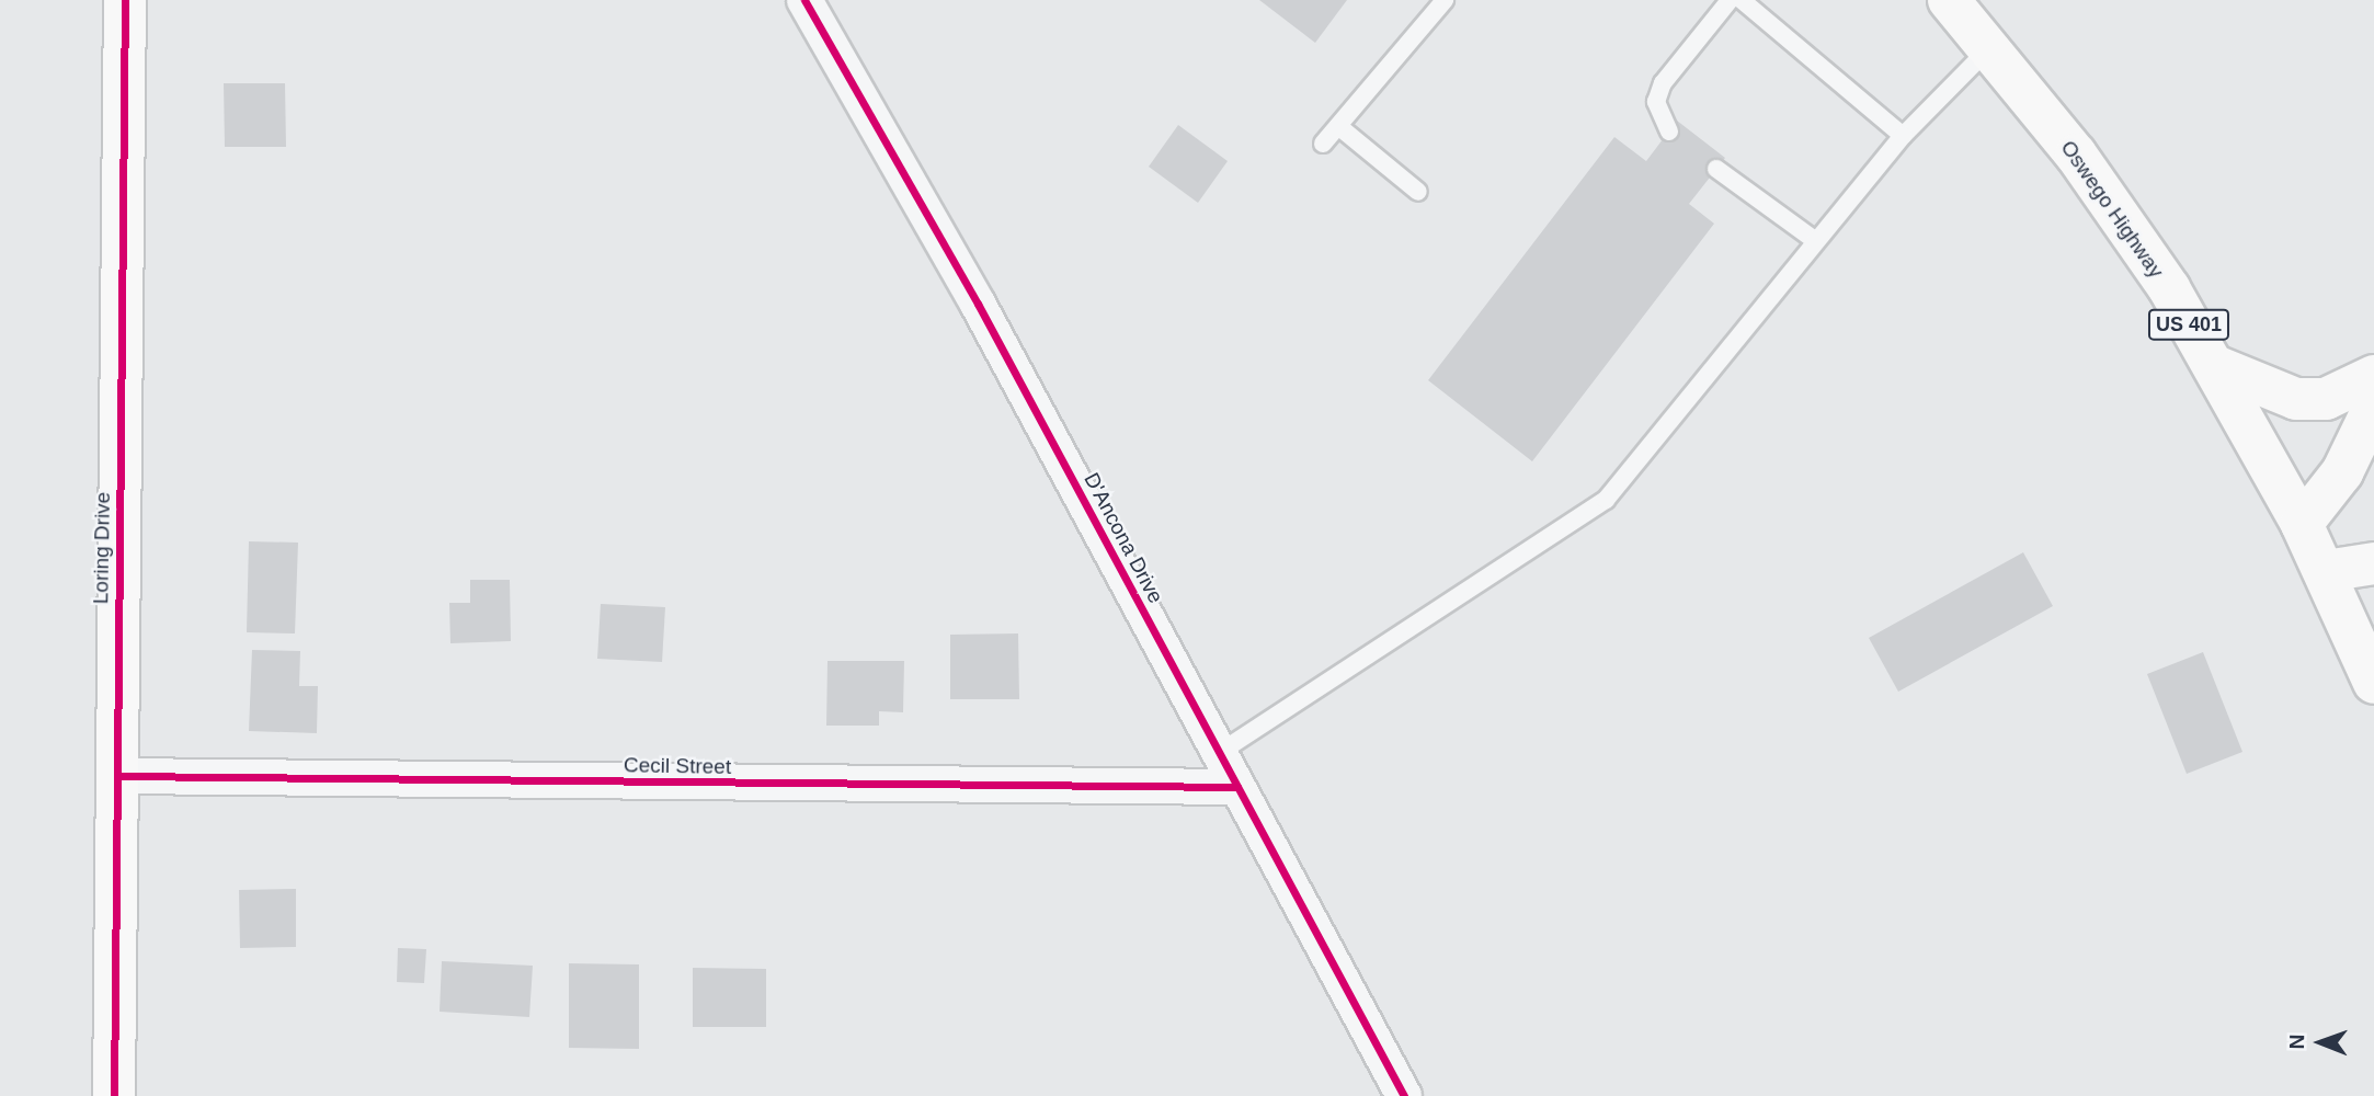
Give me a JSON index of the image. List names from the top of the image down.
{
  "streets": {
    "main road": ["Oswego Highway", "US 401", "Loring Drive"],
    "street": ["D'Ancona Drive", "Cecil Street"]
  },
  "crossings": [
    ["D'Ancona Drive", "Cecil Street"],
    ["Loring Drive", "Cecil Street"]
  ],
  "north": "left"
}
